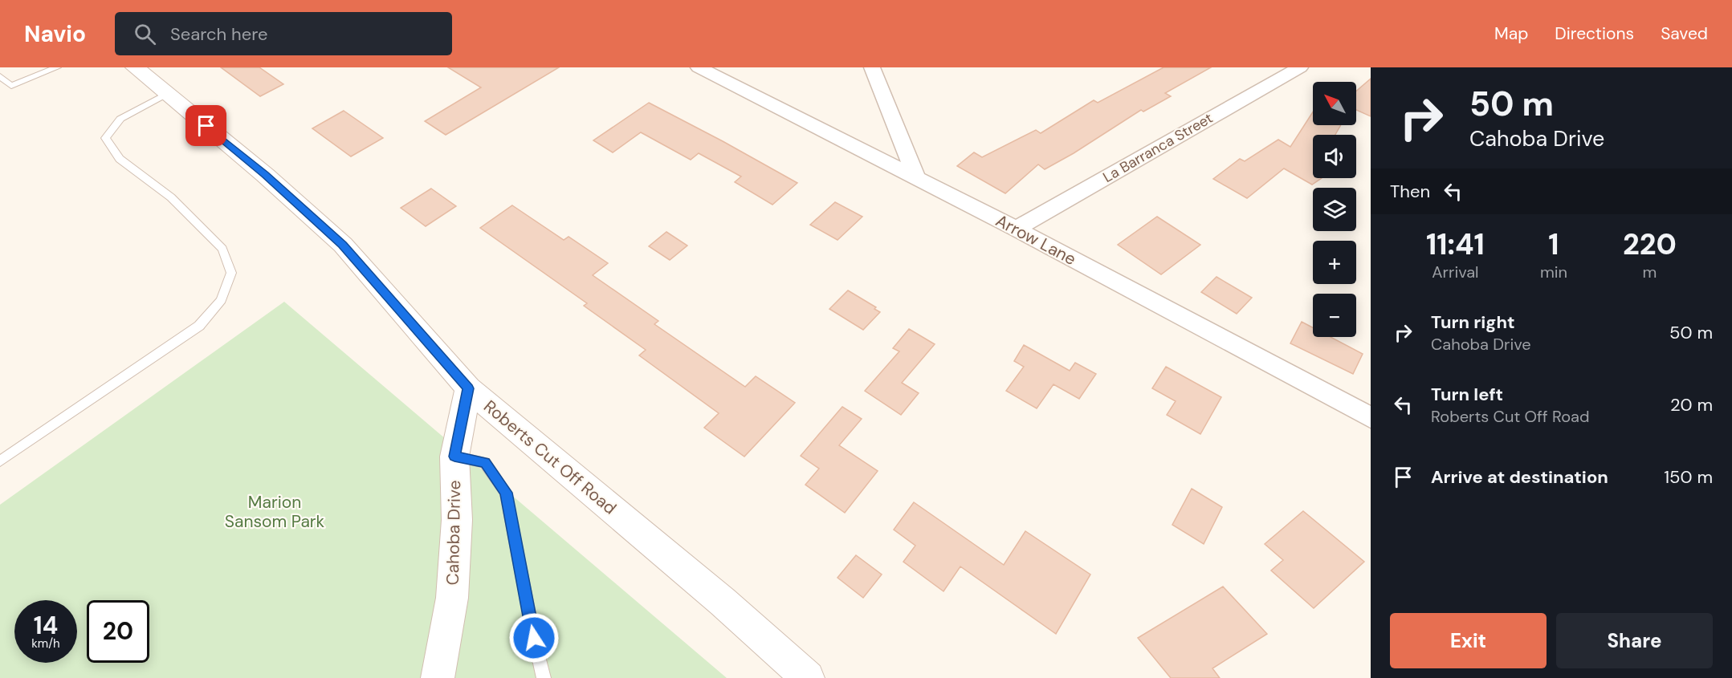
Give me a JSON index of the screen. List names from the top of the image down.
{
  "streets": {
    "street": [
      "La Barranca Street",
      "Arrow Lane",
      "Roberts Cut Off Road",
      "Cahoba Drive"
    ]
  },
  "crossings": [
    ["La Barranca Street", "Arrow Lane"],
    ["Roberts Cut Off Road", "Cahoba Drive"]
  ],
  "parks": ["Marion Sansom Park"],
  "north": "top left",
  "page": {
    "header": "Navio",
    "search": "Search here",
    "nav": ["Map", "Directions", "Saved"],
    "turn": ["50 m", "Cahoba Drive"],
    "map_buttons": ["+", "−"],
    "then": "Then",
    "eta": [
      "11:41",
      "Arrival",
      "1",
      "min",
      "220",
      "m"
    ],
    "list": [
      {
        "name": "Turn right",
        "note": "Cahoba Drive",
        "value": "50 m"
      },
      {
        "name": "Turn left",
        "note": "Roberts Cut Off Road",
        "value": "20 m"
      },
      {
        "name": "Arrive at destination",
        "value": "150 m"
      }
    ],
    "speed": "14 km/h",
    "limit": "20",
    "buttons": ["Exit", "Share"]
  }
}
